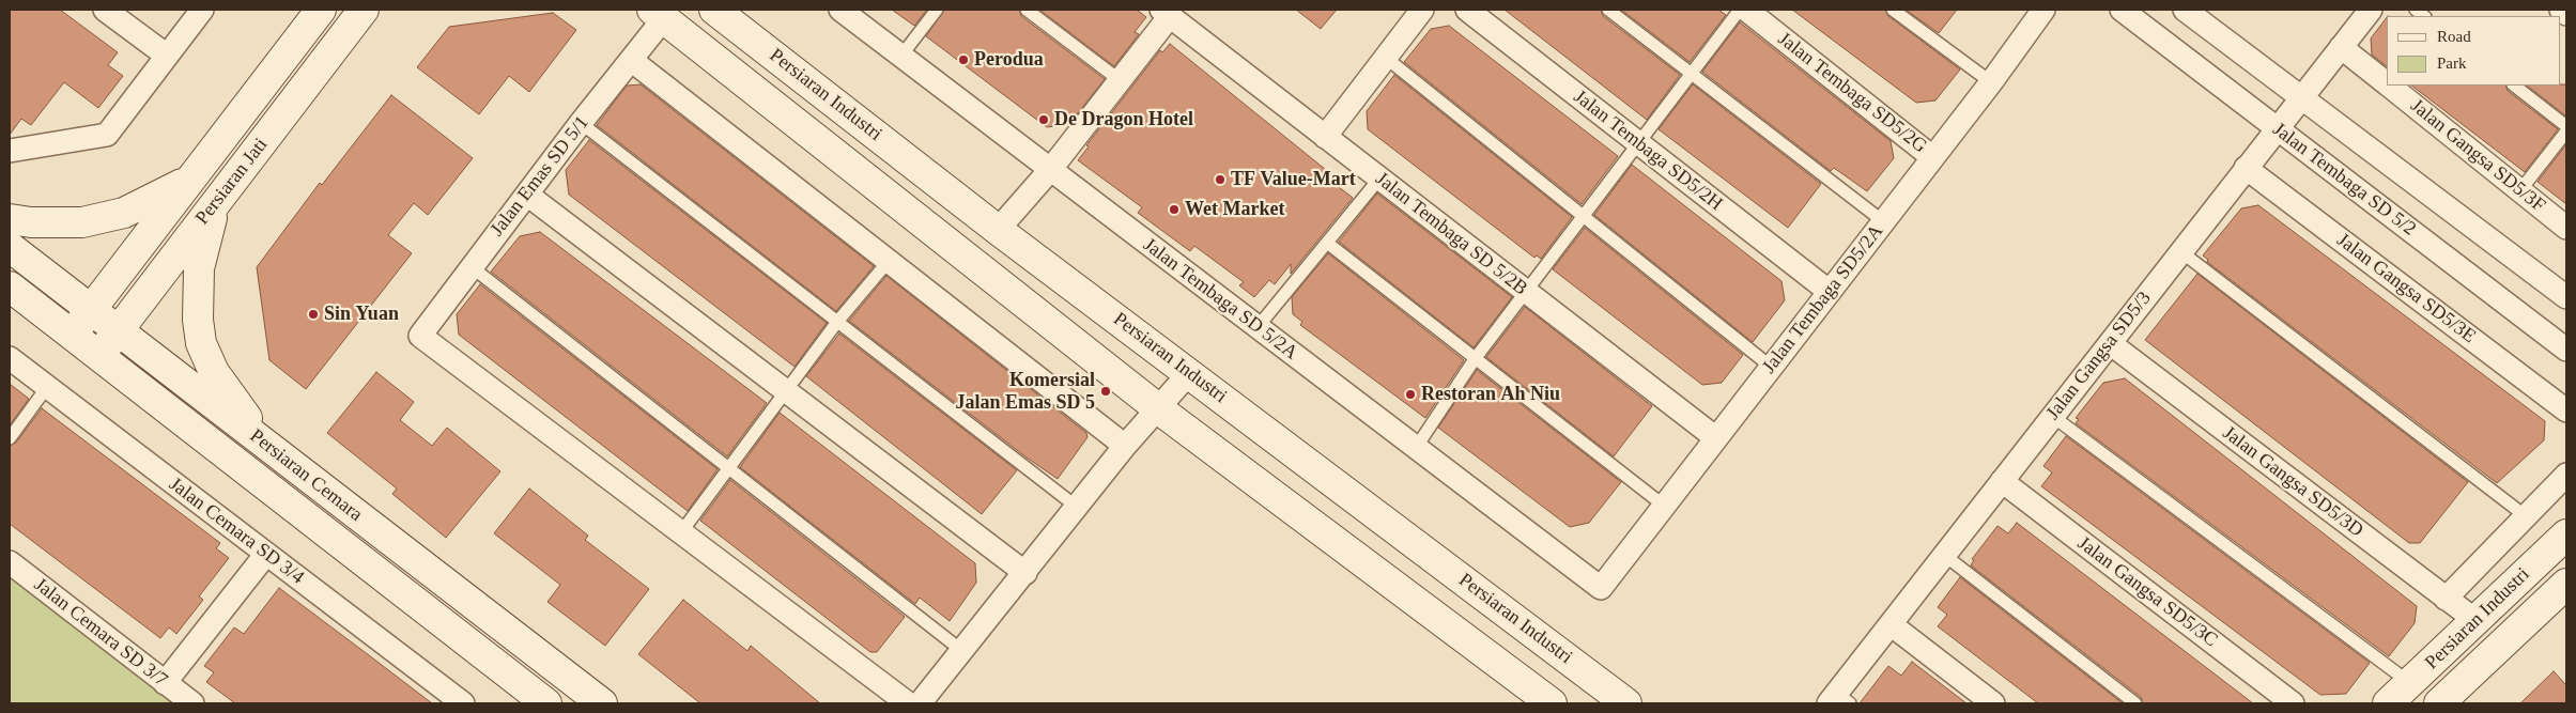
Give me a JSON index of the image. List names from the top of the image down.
{
  "streets": {
    "main road": ["Persiaran Industri", "Persiaran Jati", "Persiaran Cemara"],
    "street": [
      "Jalan Tembaga SD5/2G",
      "Jalan Tembaga SD5/2H",
      "Jalan Gangsa SD5/3F",
      "Jalan Emas SD 5/1",
      "Jalan Tembaga SD 5/2",
      "Jalan Tembaga SD 5/2B",
      "Jalan Gangsa SD5/3E",
      "Jalan Tembaga SD 5/2A",
      "Jalan Tembaga SD5/2A",
      "Jalan Gangsa SD5/3",
      "Jalan Gangsa SD5/3D",
      "Jalan Cemara SD 3/4",
      "Jalan Gangsa SD5/3C",
      "Jalan Cemara SD 3/7"
    ]
  },
  "crossings": [
    ["Jalan Tembaga SD5/2G", "Jalan Tembaga SD5/2A"],
    ["Persiaran Industri", "Jalan Emas SD 5/1"],
    ["Persiaran Industri", "Jalan Gangsa SD5/3D"],
    ["Jalan Tembaga SD5/2H", "Jalan Tembaga SD5/2A"],
    ["Jalan Gangsa SD5/3F", "Jalan Gangsa SD5/3"],
    ["Jalan Tembaga SD 5/2", "Jalan Gangsa SD5/3"],
    ["Persiaran Jati", "Persiaran Cemara"],
    ["Jalan Tembaga SD 5/2B", "Jalan Tembaga SD5/2A"],
    ["Jalan Gangsa SD5/3E", "Jalan Gangsa SD5/3"],
    ["Jalan Tembaga SD 5/2A", "Jalan Tembaga SD5/2A"],
    ["Jalan Gangsa SD5/3", "Jalan Gangsa SD5/3D"],
    ["Jalan Gangsa SD5/3", "Jalan Gangsa SD5/3C"]
  ],
  "places": [
    "Perodua",
    "De Dragon Hotel",
    "TF Value-Mart",
    "Wet Market",
    "Sin Yuan",
    "Komersial Jalan Emas SD 5",
    "Restoran Ah Niu"
  ],
  "legend": ["Road", "Park"]
}
